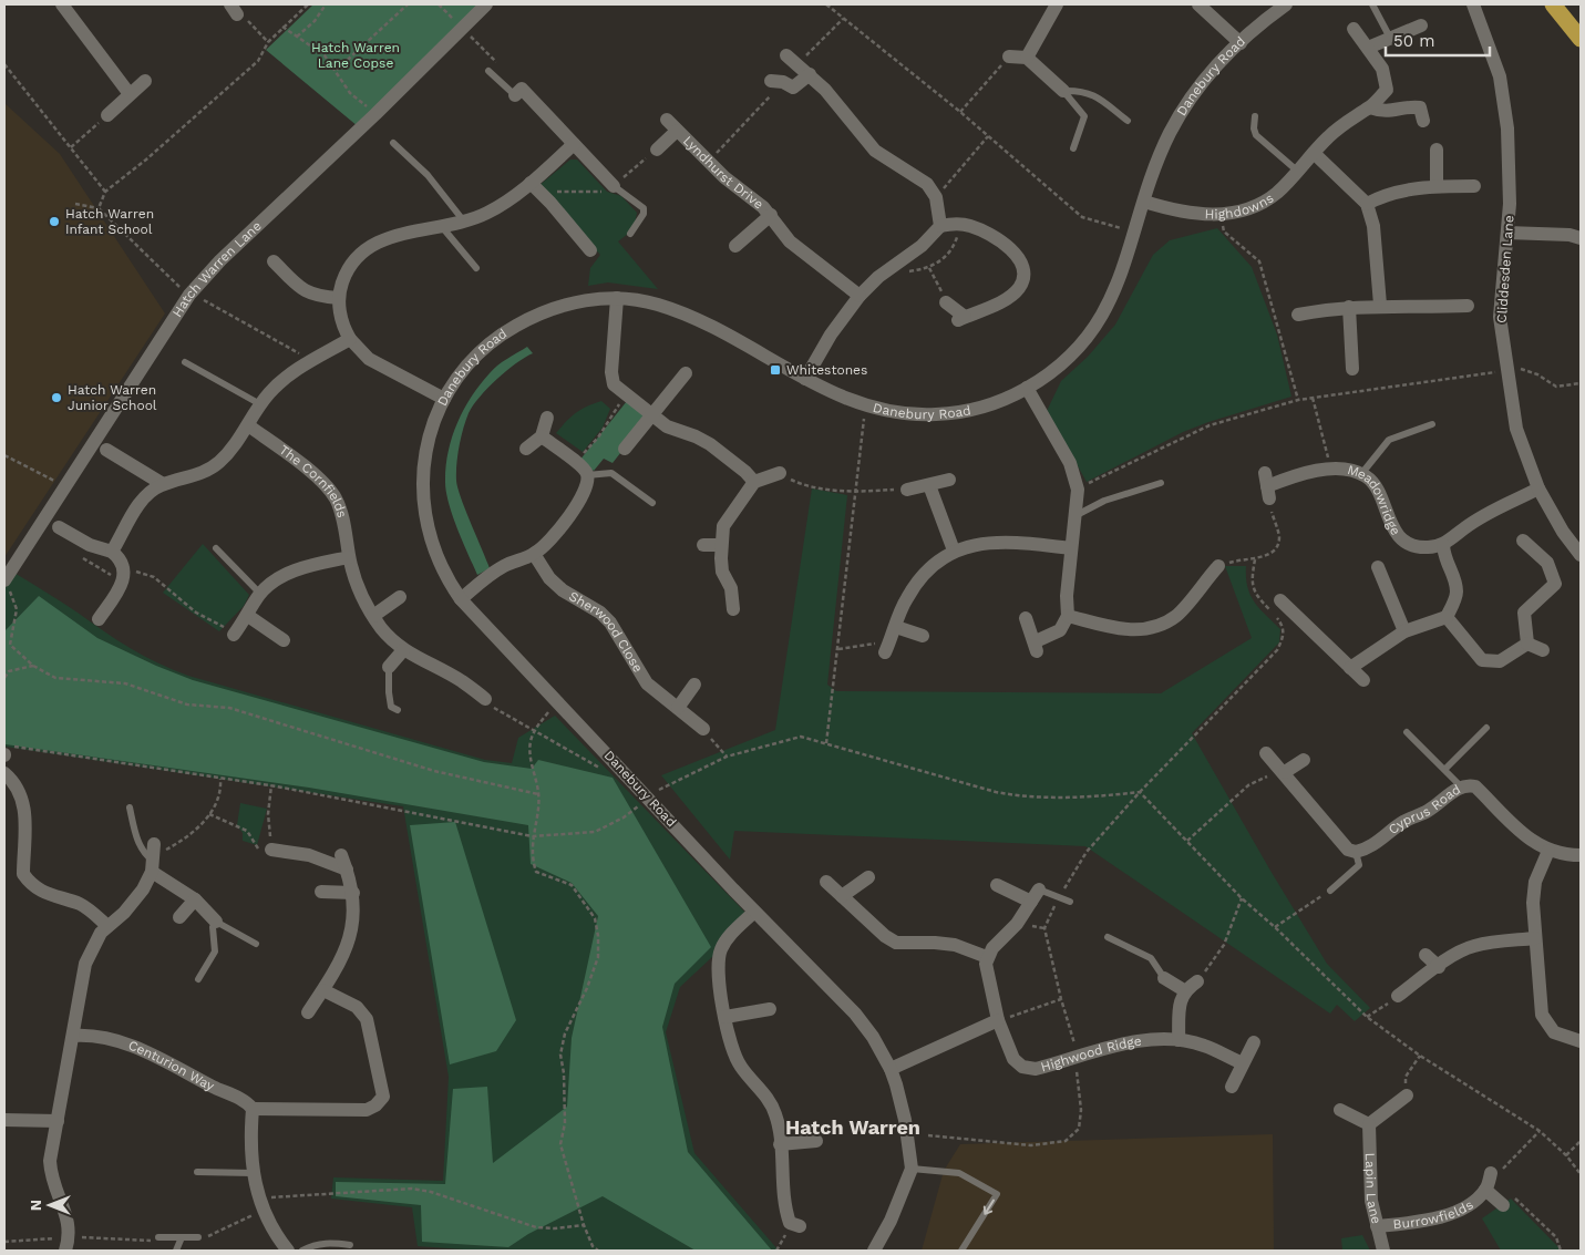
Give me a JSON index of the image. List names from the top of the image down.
{
  "streets": {
    "street": [
      "Danebury Road",
      "Lyndhurst Drive",
      "Highdowns",
      "Cliddesden Lane",
      "Hatch Warren Lane",
      "The Cornfields",
      "Meadowridge",
      "Sherwood Close",
      "Cyprus Road",
      "Highwood Ridge",
      "Centurion Way",
      "Lapin Lane",
      "Burrowfields"
    ]
  },
  "crossings": [
    ["Danebury Road", "Highdowns"],
    ["Lapin Lane", "Burrowfields"]
  ],
  "districts": ["Hatch Warren"],
  "parks": ["Hatch Warren Lane Copse"],
  "places": {
    "other": ["Hatch Warren Infant School", "Hatch Warren Junior School"],
    "transit": ["Whitestones"]
  },
  "scale_bar": "50 m",
  "north": "left"
}
